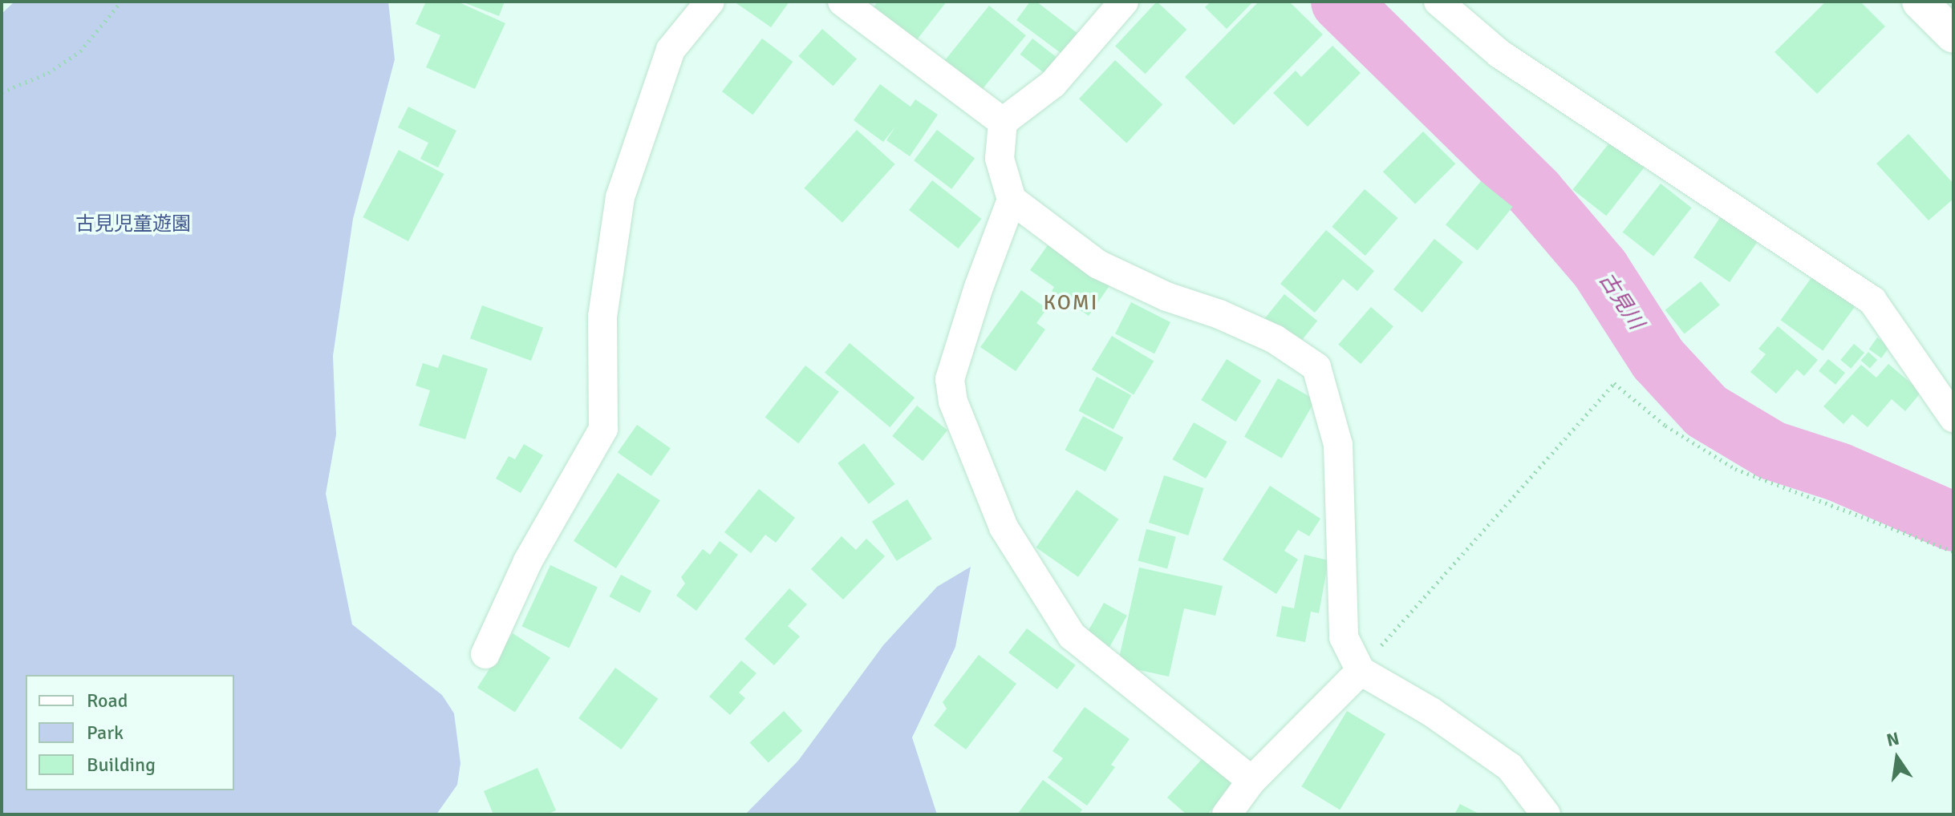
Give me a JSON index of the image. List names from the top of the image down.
{
  "districts": ["KOMI"],
  "water": ["古見川"],
  "parks": ["古見児童遊園"],
  "legend": ["Road", "Park", "Building"],
  "north": "top"
}
